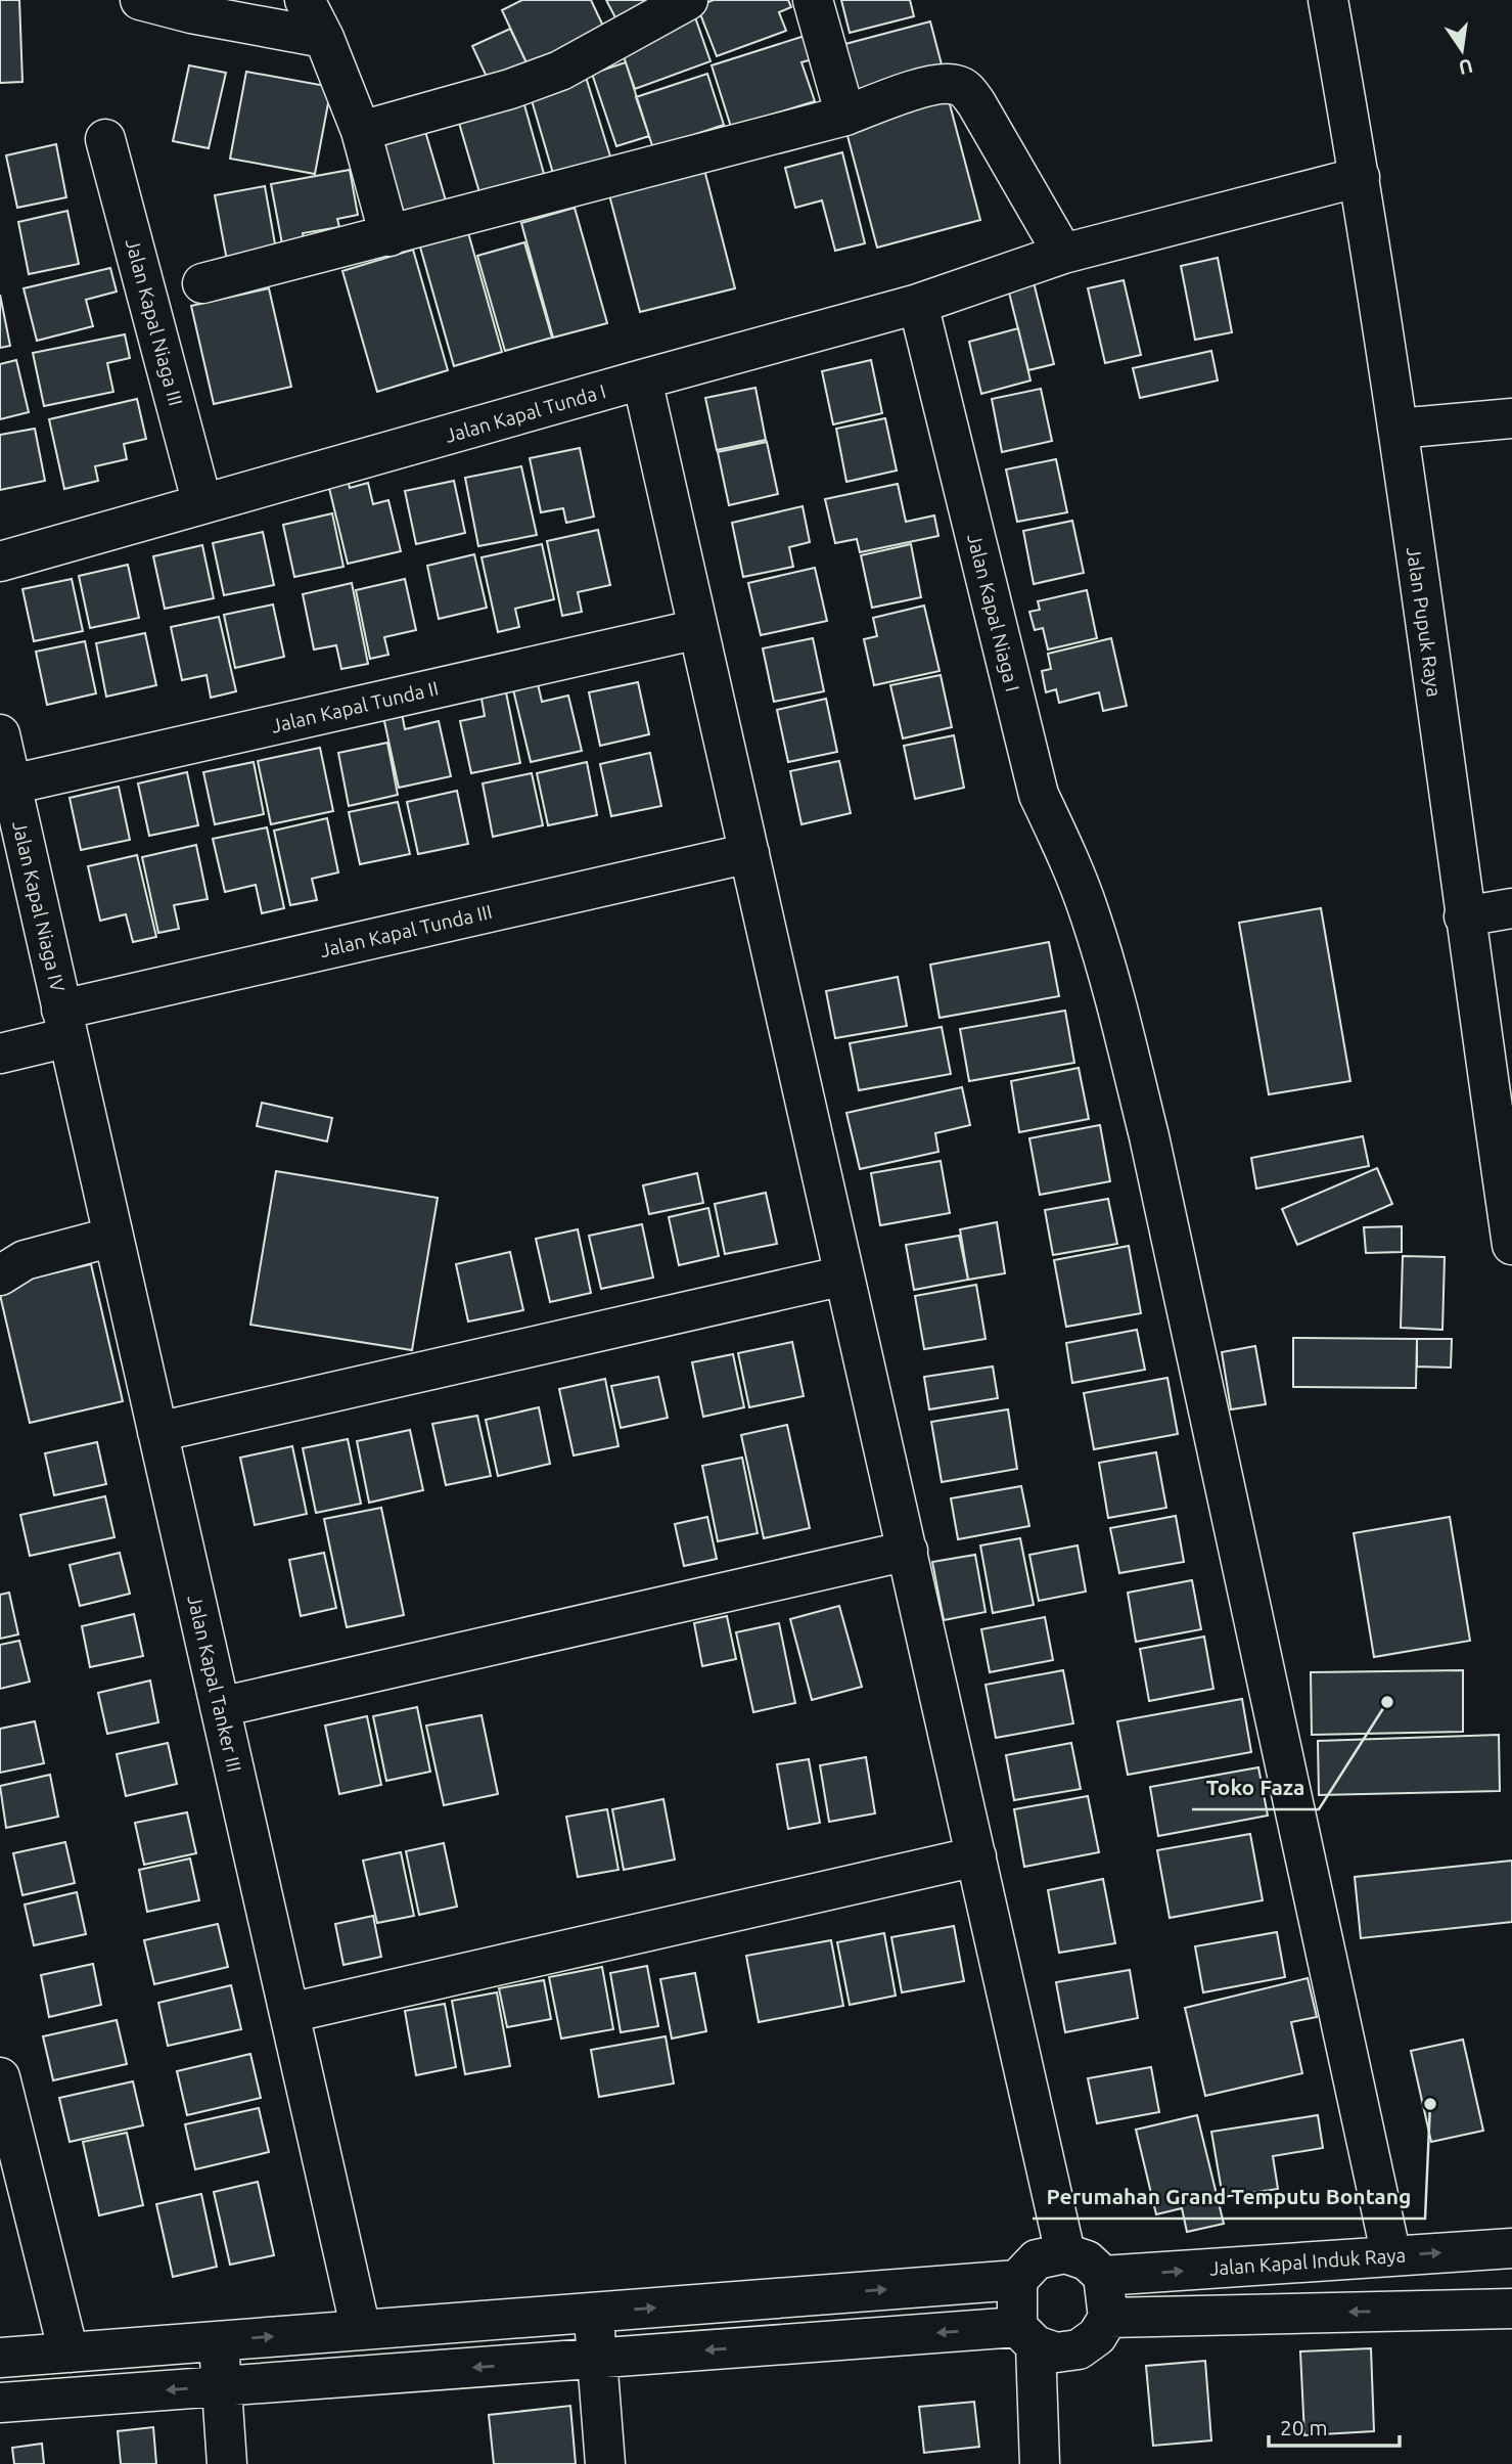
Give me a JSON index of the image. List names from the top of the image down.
{
  "streets": {
    "street": [
      "Jalan Kapal Niaga III",
      "Jalan Kapal Tunda I",
      "Jalan Kapal Niaga I",
      "Jalan Pupuk Raya",
      "Jalan Kapal Tunda II",
      "Jalan Kapal Niaga IV",
      "Jalan Kapal Tunda III",
      "Jalan Kapal Tanker III",
      "Jalan Kapal Induk Raya"
    ]
  },
  "crossings": [
    ["Jalan Kapal Niaga III", "Jalan Kapal Tunda I"],
    ["Jalan Kapal Tunda I", "Jalan Kapal Niaga I"],
    ["Jalan Kapal Tunda I", "Jalan Pupuk Raya"],
    ["Jalan Kapal Niaga I", "Jalan Kapal Induk Raya"],
    ["Jalan Kapal Tunda II", "Jalan Kapal Niaga IV"],
    ["Jalan Kapal Niaga IV", "Jalan Kapal Tunda III"],
    ["Jalan Kapal Niaga IV", "Jalan Kapal Tanker III"],
    ["Jalan Kapal Tunda III", "Jalan Kapal Tanker III"]
  ],
  "places": ["Toko Faza", "Perumahan Grand Temputu Bontang"],
  "scale_bar": "20 m",
  "north": "bottom"
}
